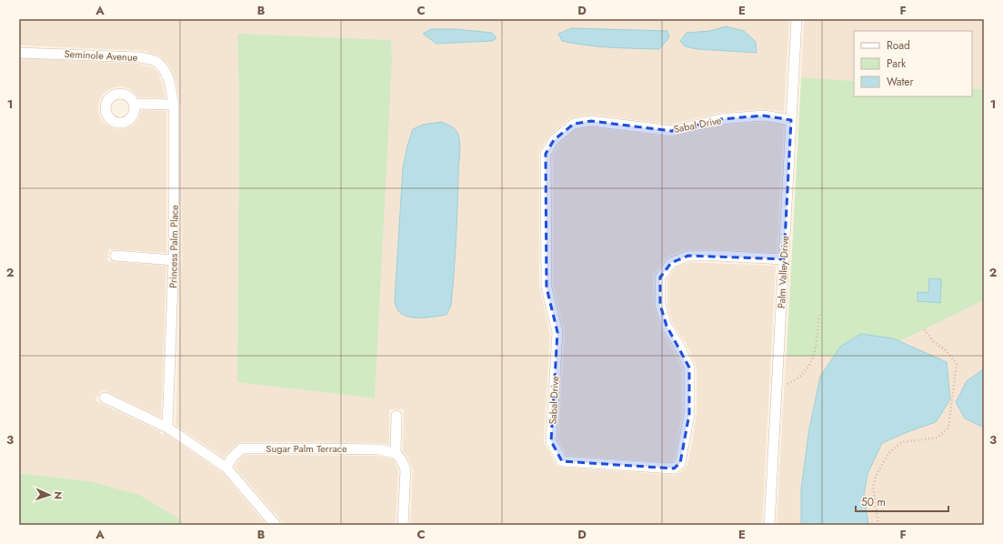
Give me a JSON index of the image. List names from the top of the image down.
{
  "streets": {
    "street": [
      "Seminole Avenue",
      "Sabal Drive",
      "Princess Palm Place",
      "Palm Valley Drive",
      "Sugar Palm Terrace"
    ]
  },
  "crossings": [
    ["Seminole Avenue", "Princess Palm Place"],
    ["Sabal Drive", "Palm Valley Drive"]
  ],
  "legend": ["Road", "Park", "Water"],
  "scale_bar": "50 m",
  "north": "right",
  "grid": {
    "columns": [
      "A",
      "B",
      "C",
      "D",
      "E",
      "F"
    ],
    "rows": ["1", "2", "3"]
  }
}
